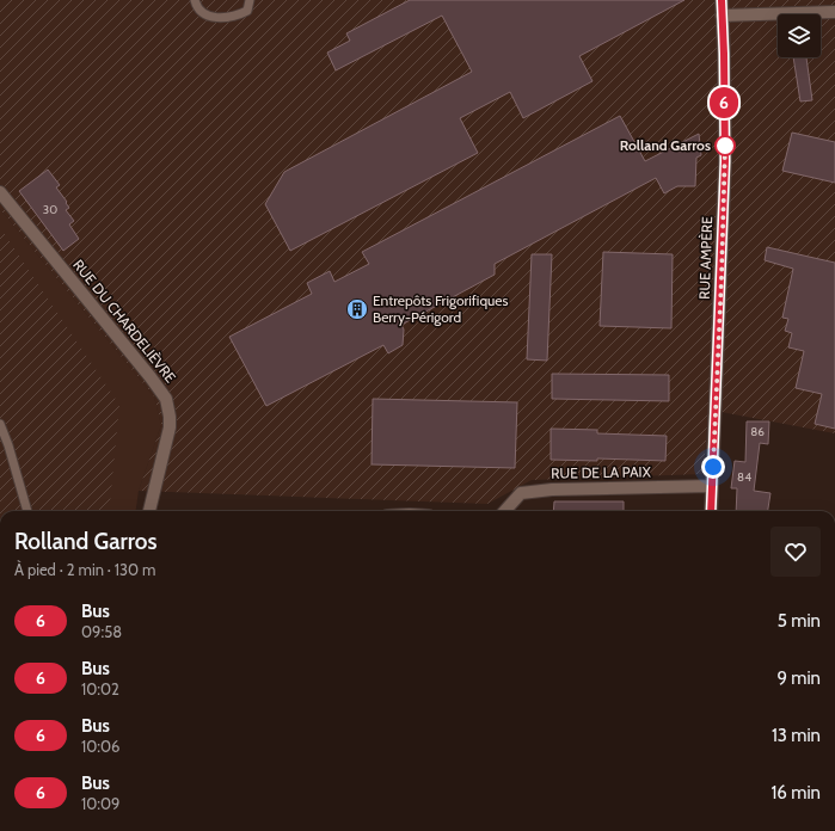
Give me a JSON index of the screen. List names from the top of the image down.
{
  "streets": {
    "street": ["RUE AMPÈRE", "RUE DU CHARDELIÈVRE", "RUE DE LA PAIX"]
  },
  "crossings": [
    ["RUE AMPÈRE", "RUE DE LA PAIX"]
  ],
  "places": {
    "other": ["Rolland Garros"],
    "building": ["Entrepôts Frigorifiques Berry-Périgord"]
  },
  "lines": ["bus line 6"],
  "house_numbers": ["30", "86", "84"],
  "page": {
    "on_map": "6",
    "heading": ["Rolland Garros", "À pied · 2 min · 130 m"],
    "list": [
      {
        "mark": "6",
        "name": "Bus",
        "note": "09:58",
        "value": "5 min"
      },
      {
        "mark": "6",
        "name": "Bus",
        "note": "10:02",
        "value": "9 min"
      },
      {
        "mark": "6",
        "name": "Bus",
        "note": "10:06",
        "value": "13 min"
      },
      {
        "mark": "6",
        "name": "Bus",
        "note": "10:09",
        "value": "16 min"
      }
    ]
  }
}
